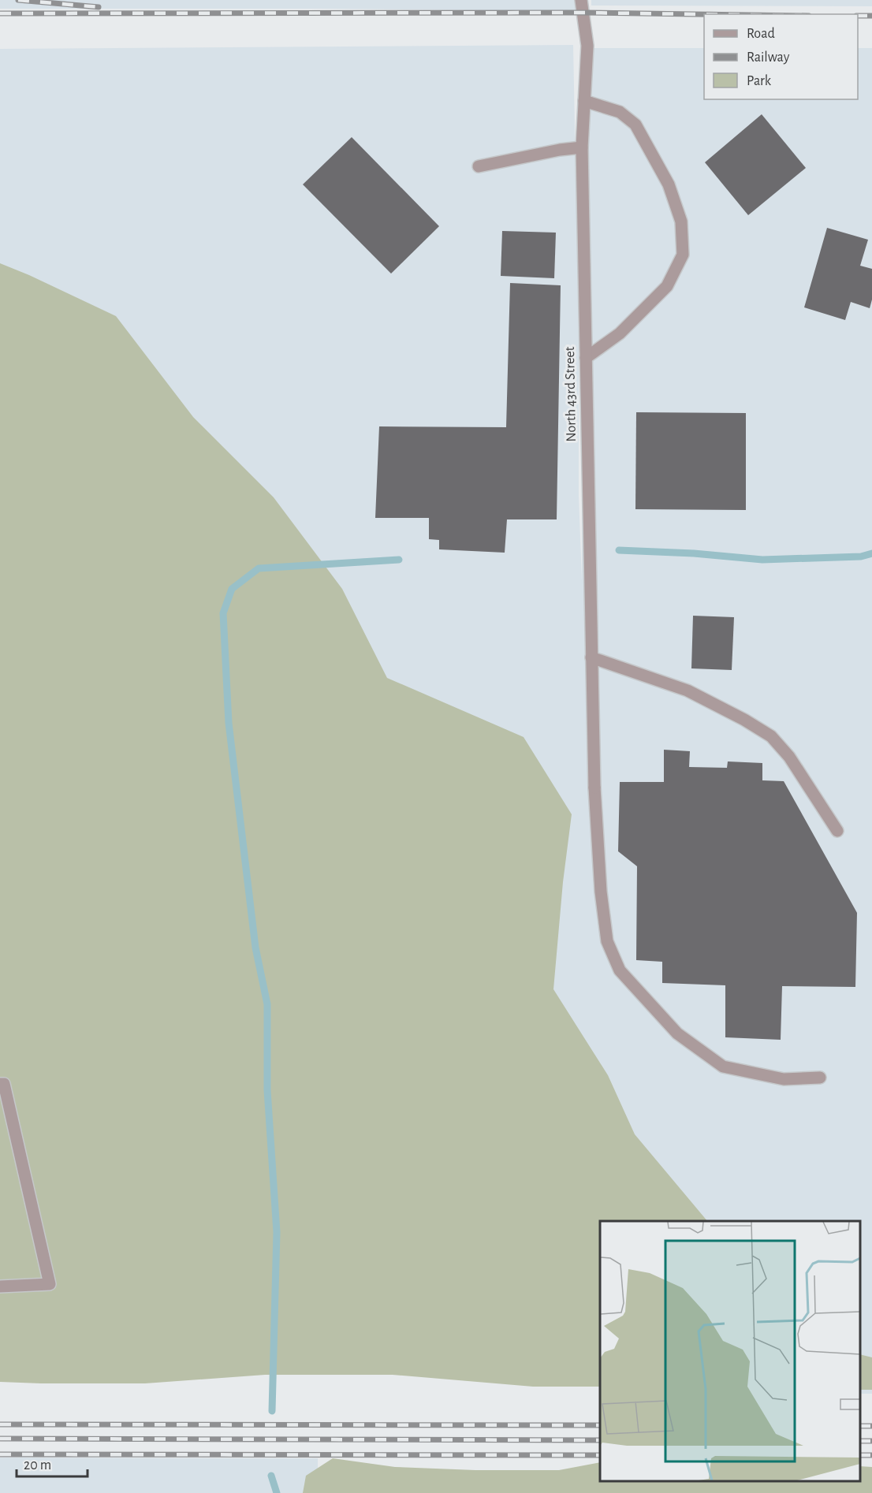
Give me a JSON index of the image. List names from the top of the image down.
{
  "streets": {
    "street": ["North 43rd Street"]
  },
  "legend": ["Road", "Railway", "Park"],
  "scale_bar": "20 m"
}
